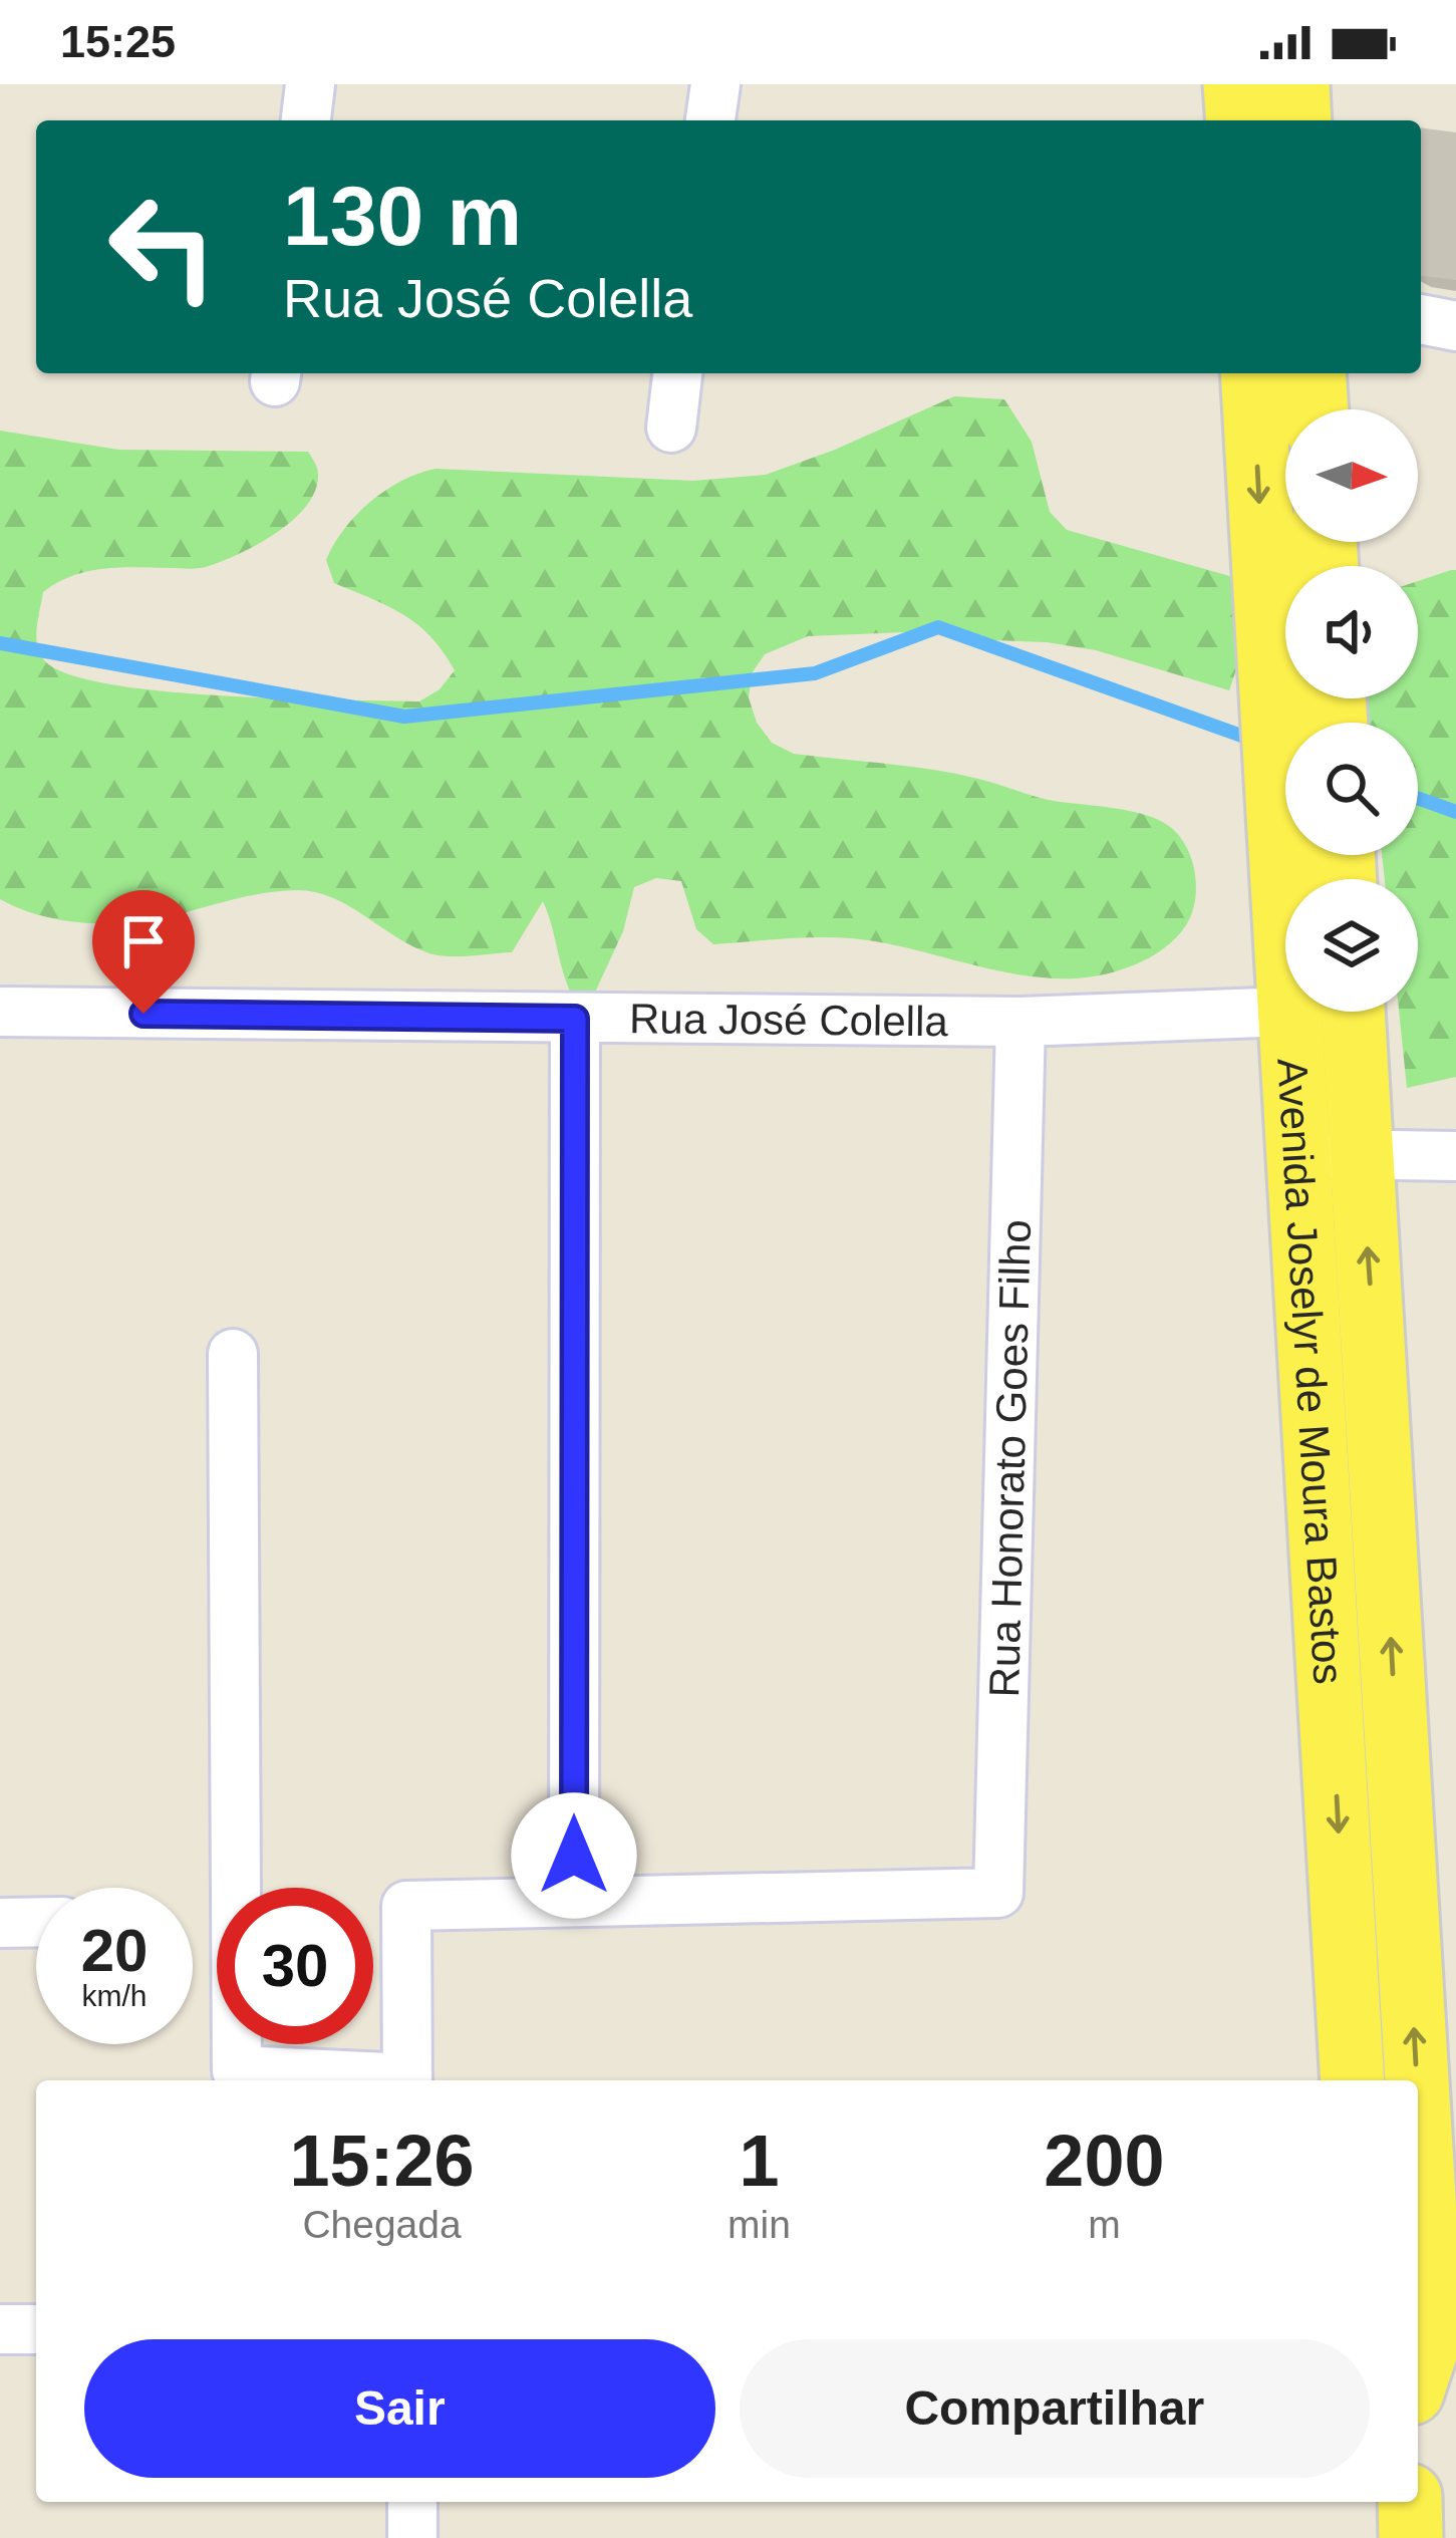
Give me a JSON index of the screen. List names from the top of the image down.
{
  "streets": {
    "main road": ["Avenida Joselyr de Moura Bastos"],
    "street": ["Rua José Colella", "Rua Honorato Goes Filho"]
  },
  "crossings": [
    ["Rua José Colella", "Avenida Joselyr de Moura Bastos"],
    ["Rua José Colella", "Rua Honorato Goes Filho"]
  ],
  "north": "right",
  "page": {
    "status": "15:25",
    "turn": ["130 m", "Rua José Colella"],
    "speed": "20 km/h",
    "limit": "30",
    "eta": [
      "15:26",
      "Chegada",
      "1",
      "min",
      "200",
      "m"
    ],
    "buttons": ["Sair", "Compartilhar"]
  }
}
